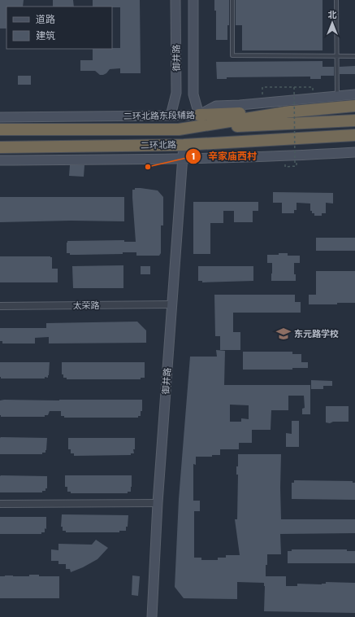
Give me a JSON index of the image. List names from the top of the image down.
{
  "streets": {
    "highway": ["二环北路"],
    "main road": ["御井路", "二环北路东段辅路"],
    "street": ["太荣路"]
  },
  "crossings": [
    ["御井路", "二环北路东段辅路"],
    ["御井路", "二环北路"],
    ["御井路", "太荣路"]
  ],
  "places": {
    "other": ["辛家庙西村"],
    "school or university": ["东元路学校"]
  },
  "legend": ["道路", "建筑"],
  "north": "top"
}
